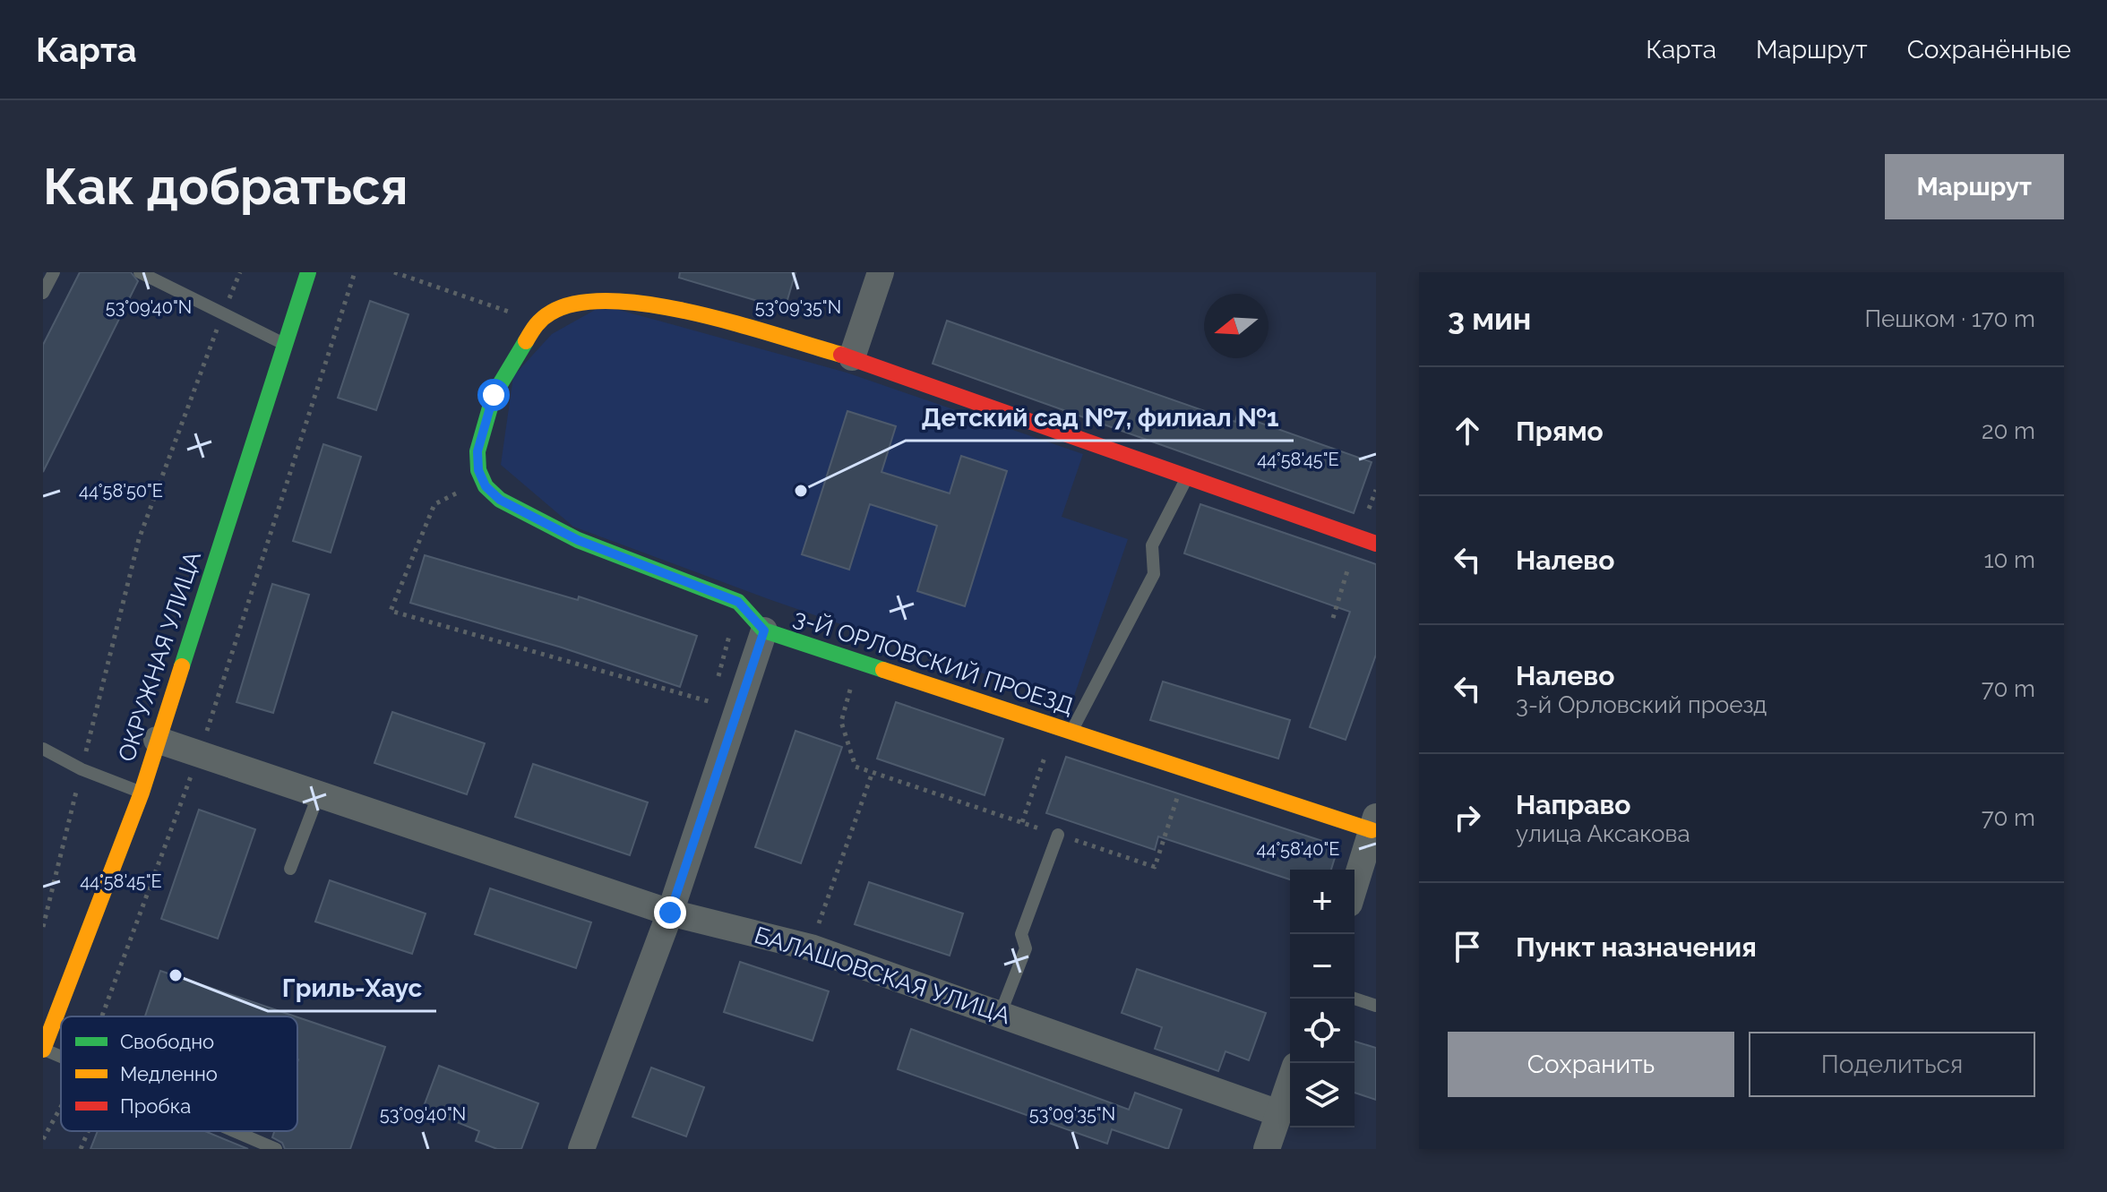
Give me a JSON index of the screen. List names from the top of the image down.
{
  "streets": {
    "street": ["ОКРУЖНАЯ УЛИЦА", "3-Й ОРЛОВСКИЙ ПРОЕЗД", "БАЛАШОВСКАЯ УЛИЦА"]
  },
  "crossings": [
    ["ОКРУЖНАЯ УЛИЦА", "БАЛАШОВСКАЯ УЛИЦА"]
  ],
  "places": ["Детский сад №7, филиал №1", "Гриль-Хаус"],
  "legend": ["Свободно", "Медленно", "Пробка"],
  "north": "left",
  "page": {
    "header": "Карта",
    "nav": ["Карта", "Маршрут", "Сохранённые"],
    "buttons": [
      "Маршрут",
      ["Сохранить", "Поделиться"]
    ],
    "title": "Как добраться",
    "heading": ["3 мин", "Пешком · 170 m"],
    "list": [
      ["Прямо", "20 m"],
      ["Налево", "10 m"],
      ["Налево", "3-й Орловский проезд", "70 m"],
      ["Направо", "улица Аксакова", "70 m"],
      "Пункт назначения"
    ],
    "map_buttons": ["+", "−"]
  },
  "coordinates": [
    "53°09'40\"N",
    "53°09'35\"N",
    "44°58'45\"E",
    "44°58'50\"E",
    "44°58'40\"E"
  ]
}
